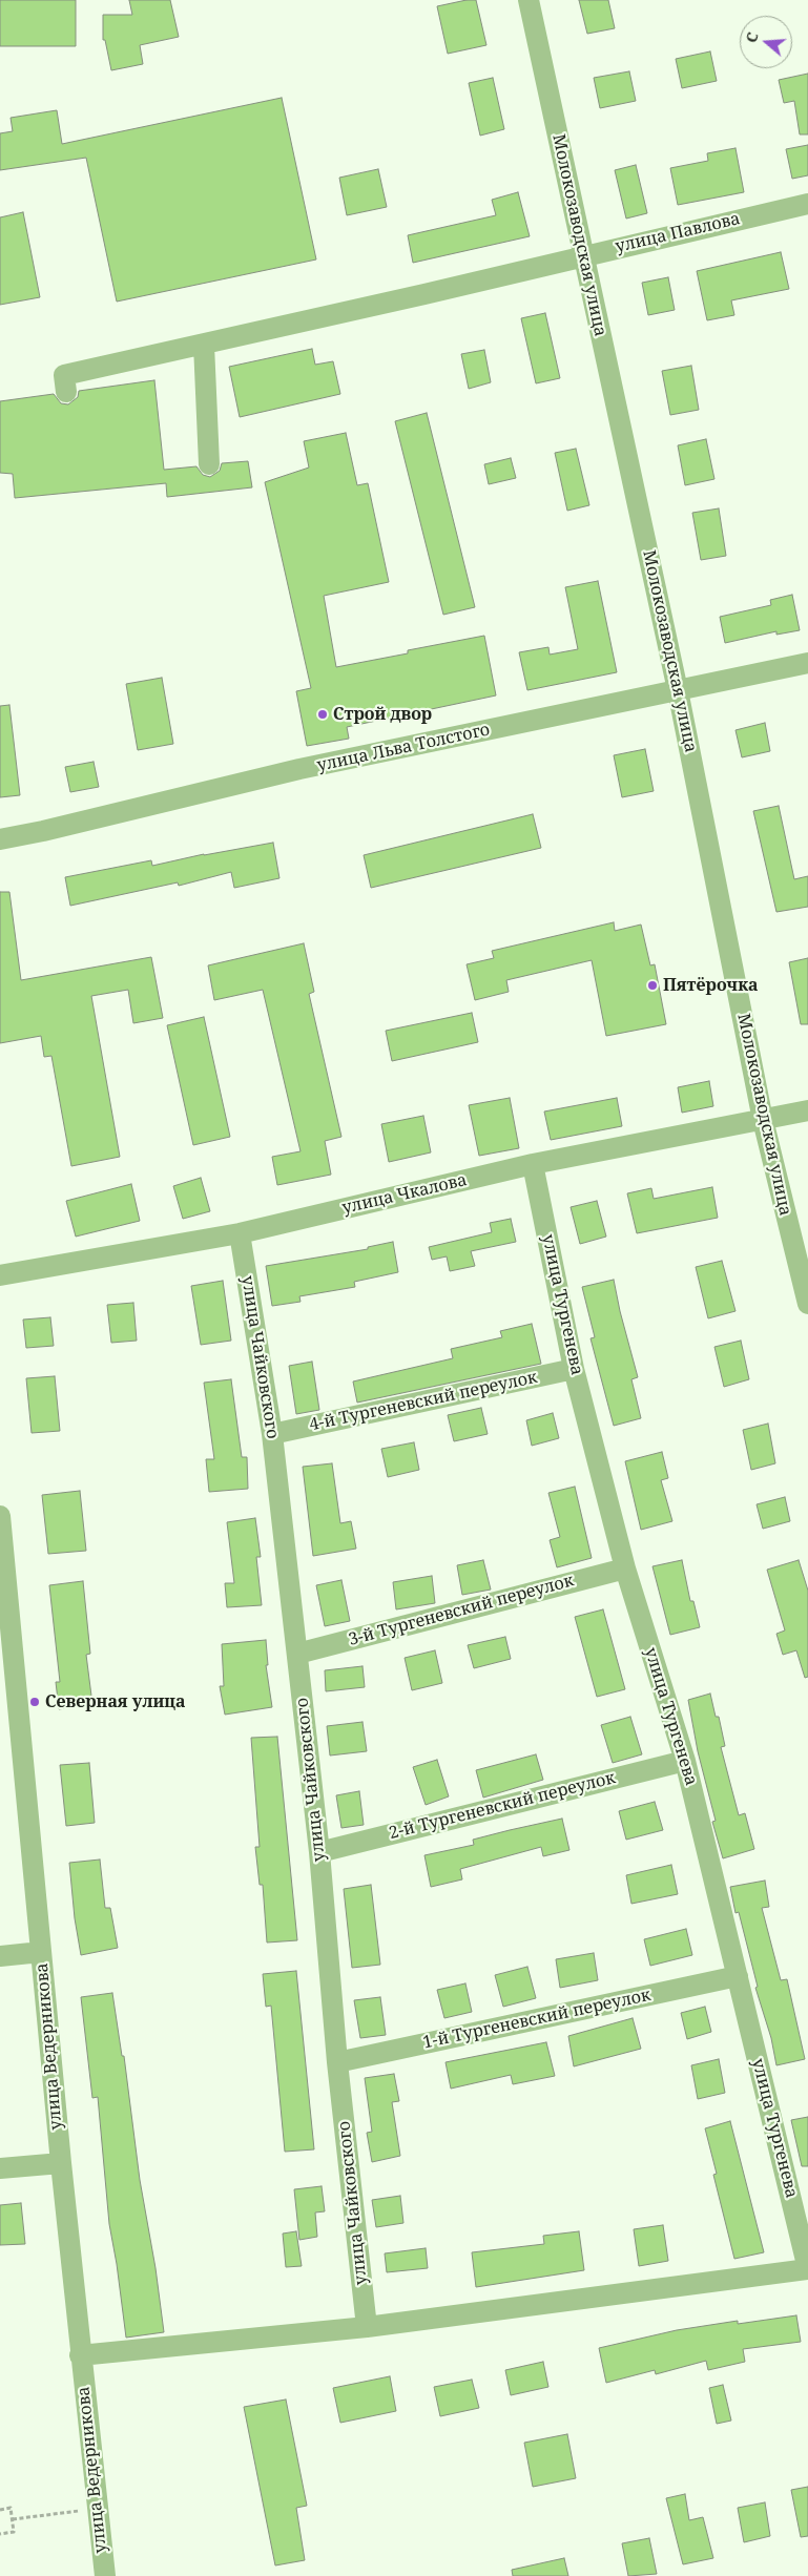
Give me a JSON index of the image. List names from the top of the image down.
{
  "streets": {
    "street": [
      "улица Павлова",
      "Молокозаводская улица",
      "улица Льва Толстого",
      "улица Чкалова",
      "улица Тургенева",
      "улица Чайковского",
      "4-й Тургеневский переулок",
      "3-й Тургеневский переулок",
      "2-й Тургеневский переулок",
      "1-й Тургеневский переулок",
      "улица Ведерникова"
    ]
  },
  "crossings": [
    ["улица Павлова", "Молокозаводская улица"],
    ["Молокозаводская улица", "улица Льва Толстого"],
    ["Молокозаводская улица", "улица Чкалова"],
    ["улица Чкалова", "улица Тургенева"],
    ["улица Чкалова", "улица Чайковского"],
    ["улица Тургенева", "4-й Тургеневский переулок"],
    ["улица Тургенева", "3-й Тургеневский переулок"],
    ["улица Тургенева", "2-й Тургеневский переулок"],
    ["улица Тургенева", "1-й Тургеневский переулок"],
    ["улица Чайковского", "4-й Тургеневский переулок"],
    ["улица Чайковского", "3-й Тургеневский переулок"],
    ["улица Чайковского", "2-й Тургеневский переулок"],
    ["улица Чайковского", "1-й Тургеневский переулок"]
  ],
  "places": ["Строй двор", "Пятёрочка", "Северная улица"],
  "north": "left"
}
